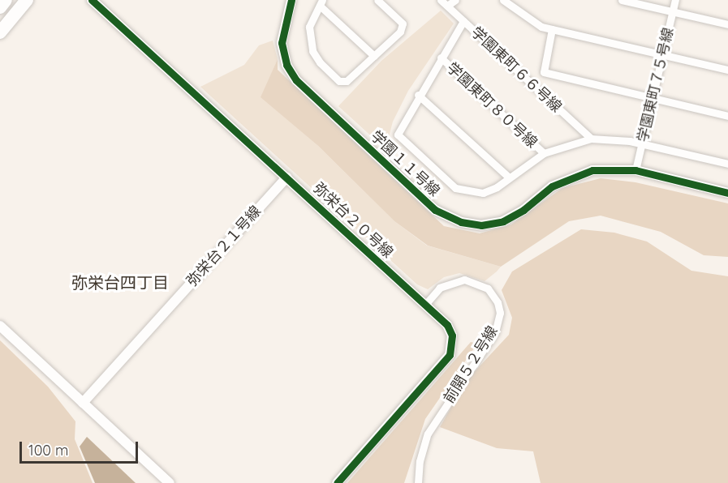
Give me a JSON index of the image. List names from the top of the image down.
{
  "streets": {
    "street": [
      "学園東町６６号線",
      "学園東町７５号線",
      "学園東町８０号線",
      "学園１１号線",
      "弥栄台２０号線",
      "弥栄台２１号線",
      "前開５２号線"
    ]
  },
  "crossings": [
    ["学園東町７５号線", "学園１１号線"],
    ["弥栄台２０号線", "弥栄台２１号線"],
    ["弥栄台２０号線", "前開５２号線"]
  ],
  "districts": ["弥栄台四丁目"],
  "scale_bar": "100 m"
}
